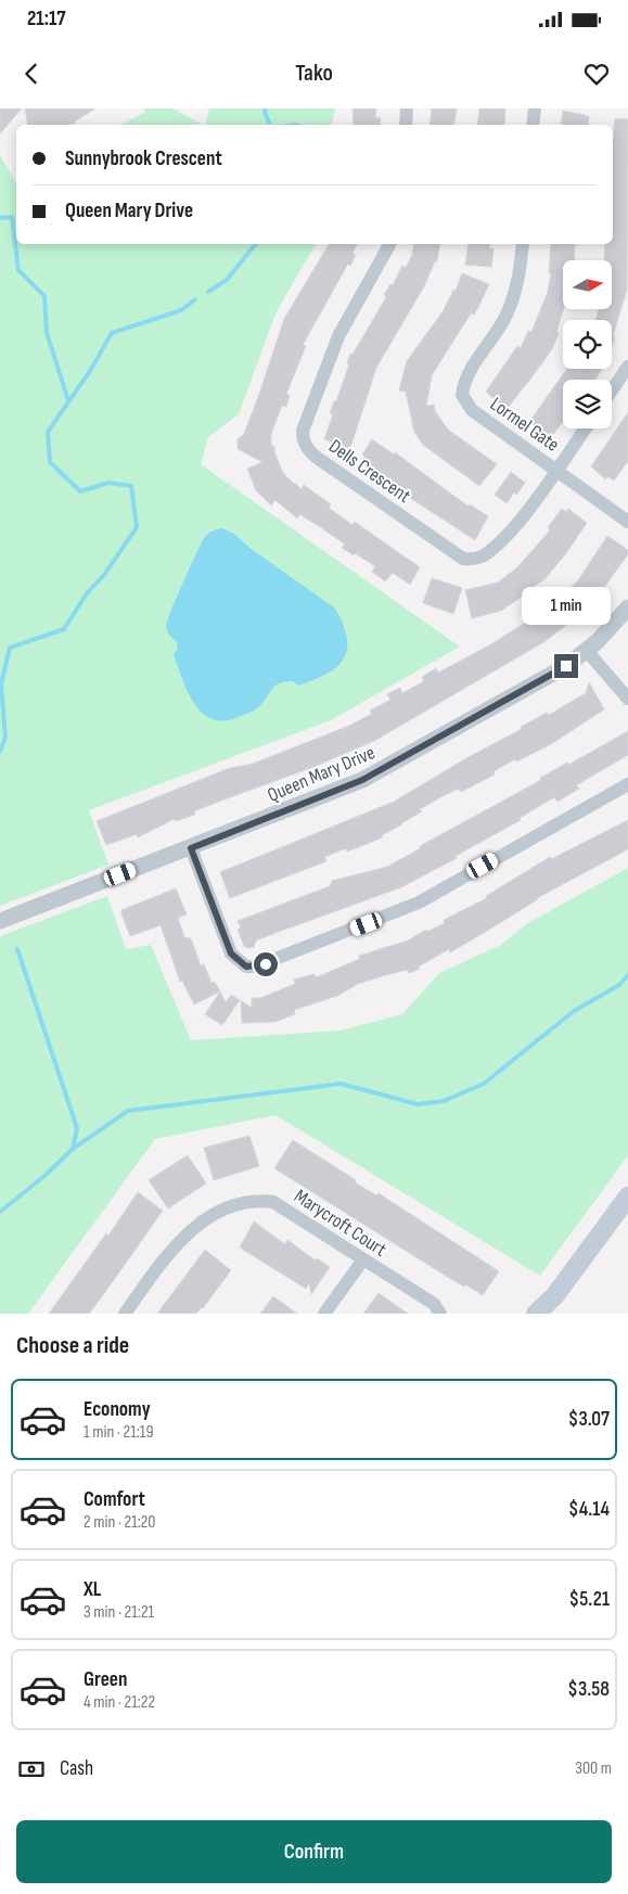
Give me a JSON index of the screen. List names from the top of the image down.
{
  "streets": {
    "street": [
      "Lormel Gate",
      "Dells Crescent",
      "Queen Mary Drive",
      "Marycroft Court"
    ]
  },
  "crossings": [
    ["Lormel Gate", "Dells Crescent"]
  ],
  "north": "right",
  "page": {
    "status": "21:17",
    "header": "Tako",
    "banner": ["Sunnybrook Crescent", "Queen Mary Drive"],
    "bubble": "1 min",
    "heading": "Choose a ride",
    "list": [
      {
        "name": "Economy",
        "note": "1 min · 21:19",
        "value": "$3.07"
      },
      {
        "name": "Comfort",
        "note": "2 min · 21:20",
        "value": "$4.14"
      },
      {
        "name": "XL",
        "note": "3 min · 21:21",
        "value": "$5.21"
      },
      {
        "name": "Green",
        "note": "4 min · 21:22",
        "value": "$3.58"
      }
    ],
    "pay": ["Cash", "300 m"],
    "buttons": "Confirm"
  }
}
